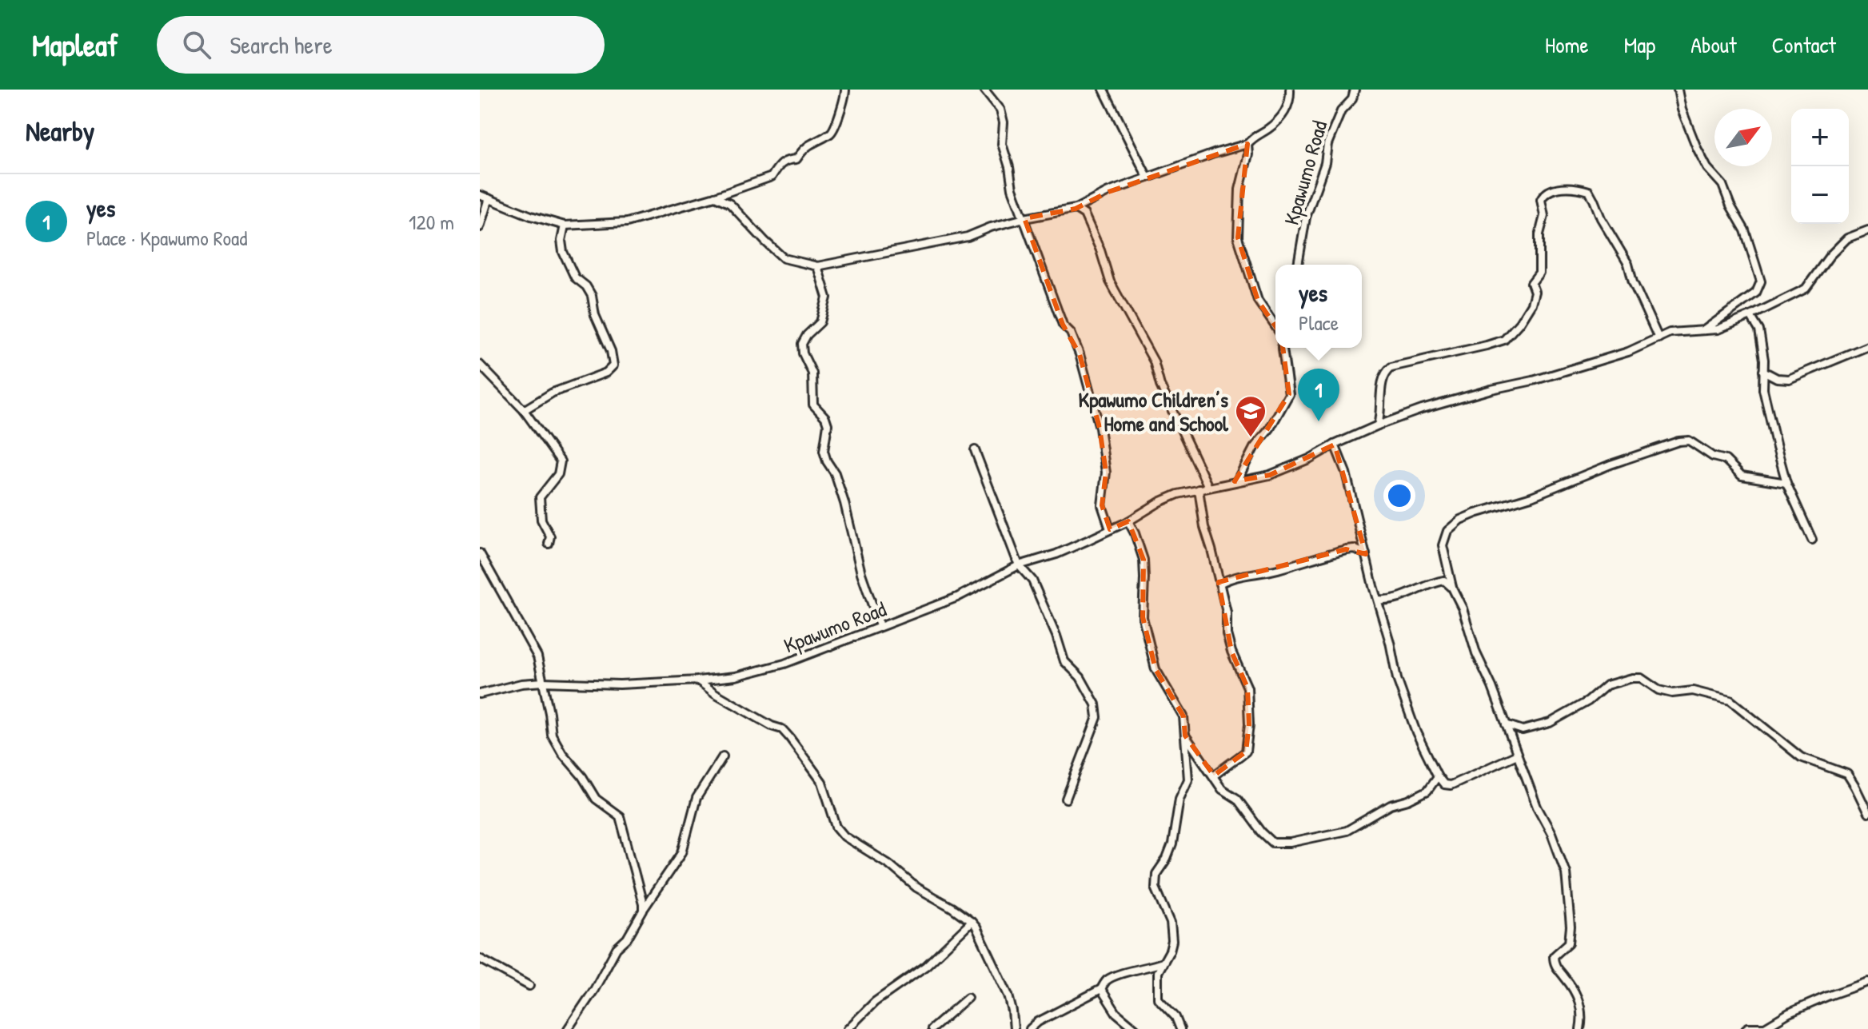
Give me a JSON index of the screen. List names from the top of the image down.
{
  "streets": {
    "street": ["Kpawumo Road"]
  },
  "places": {
    "school or university": ["Kpawumo Children’s Home and School"]
  },
  "north": "top right",
  "page": {
    "header": "Mapleaf",
    "search": "Search here",
    "nav": [
      "Home",
      "Map",
      "About",
      "Contact"
    ],
    "heading": "Nearby",
    "map_buttons": ["+", "−"],
    "list": [
      {
        "mark": "1",
        "name": "yes",
        "note": "Place · Kpawumo Road",
        "value": "120 m"
      }
    ],
    "popup": ["yes", "Place"],
    "pins": "1"
  }
}
